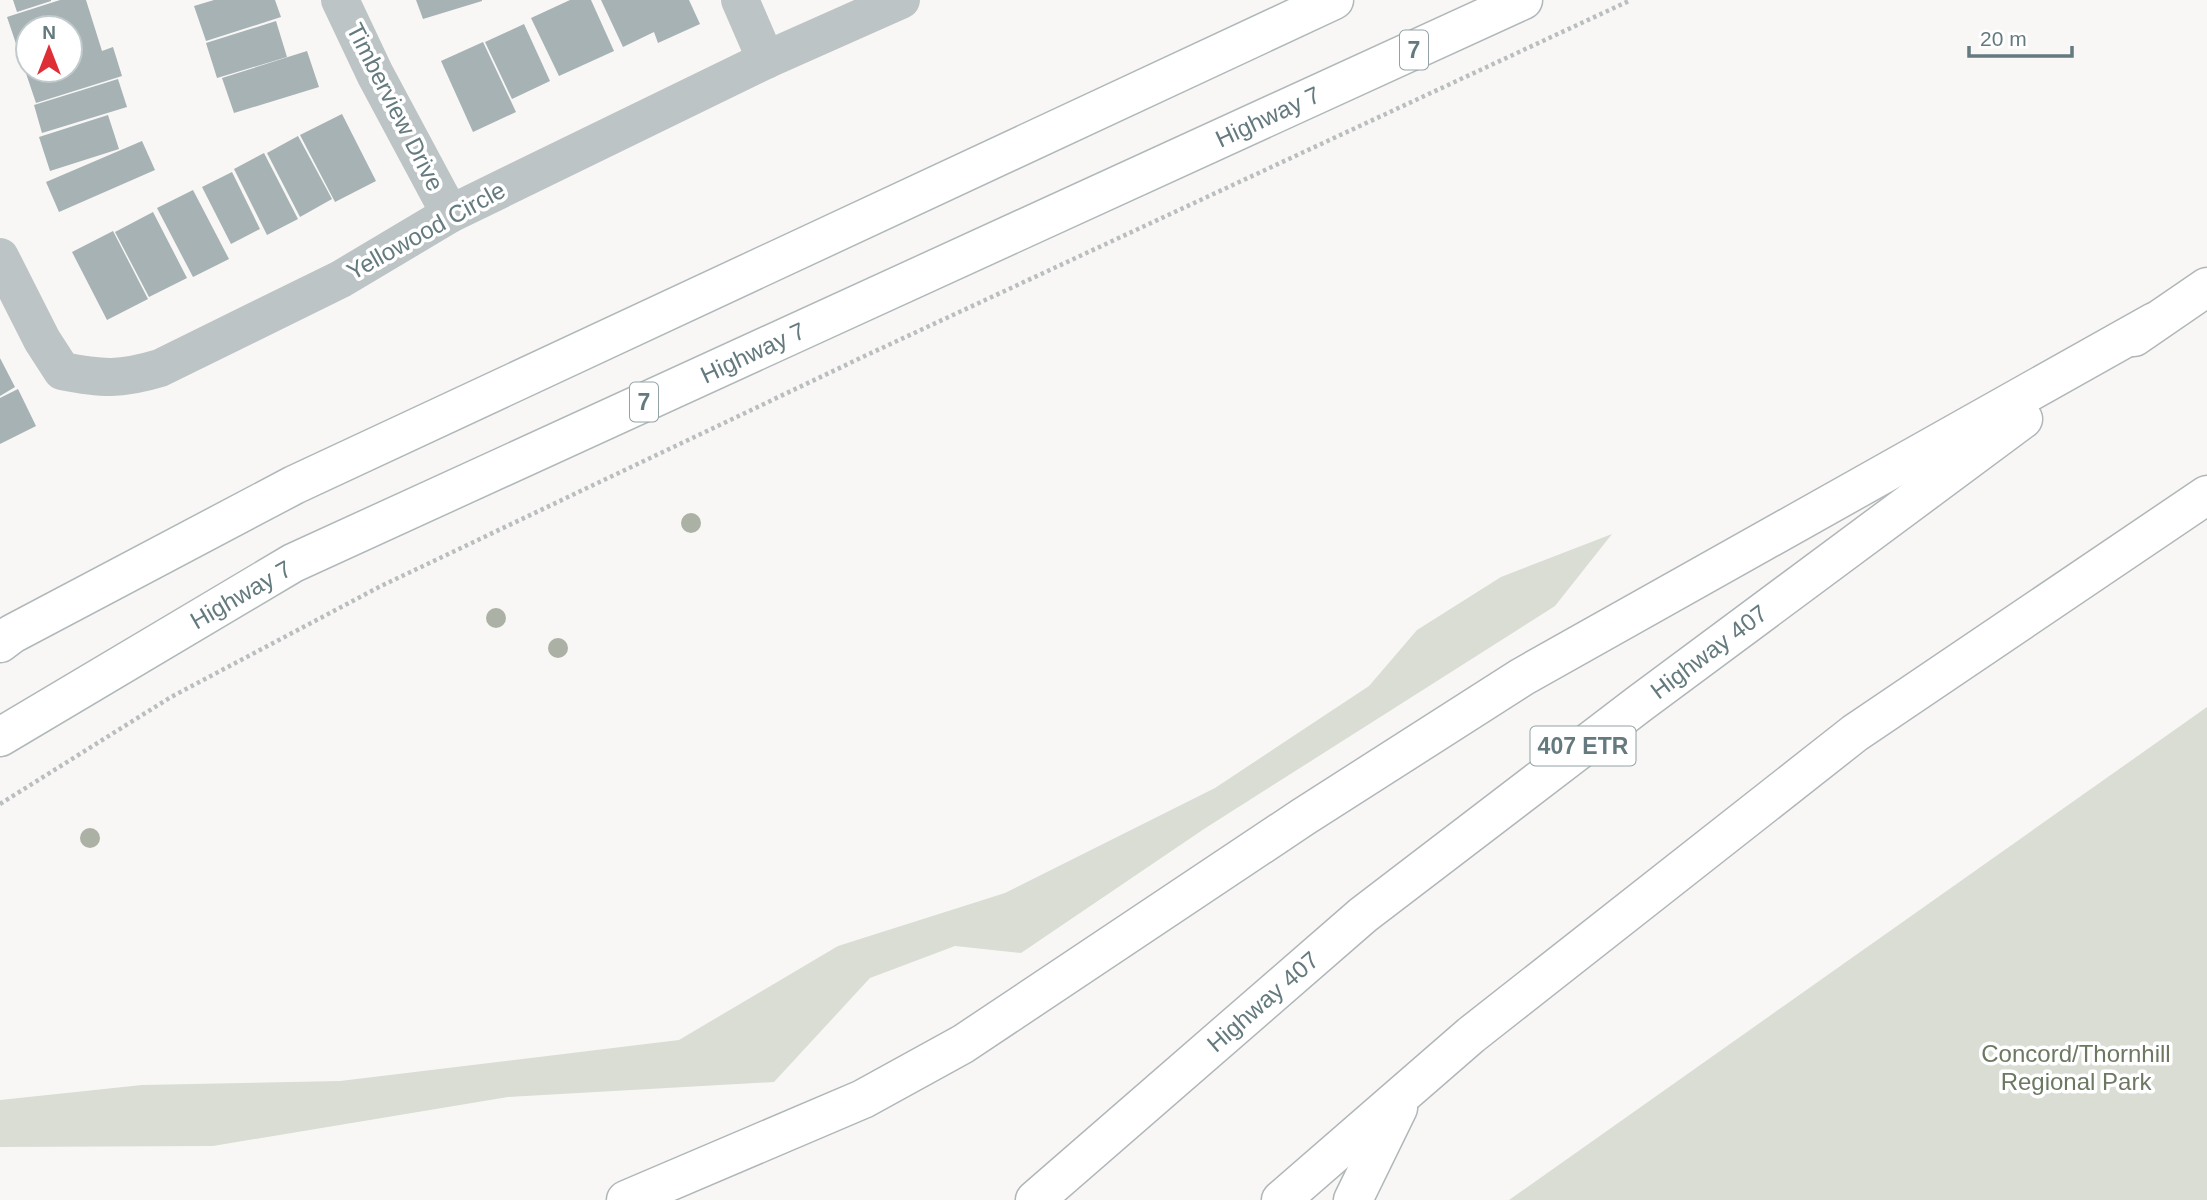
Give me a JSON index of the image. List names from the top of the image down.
{
  "streets": {
    "main road": [
      "7",
      "Highway 7",
      "Highway 407",
      "407 ETR"
    ],
    "street": ["Timberview Drive", "Yellowood Circle"]
  },
  "crossings": [
    ["Timberview Drive", "Yellowood Circle"]
  ],
  "parks": ["Concord/Thornhill Regional Park"],
  "scale_bar": "20 m",
  "north": "top"
}
